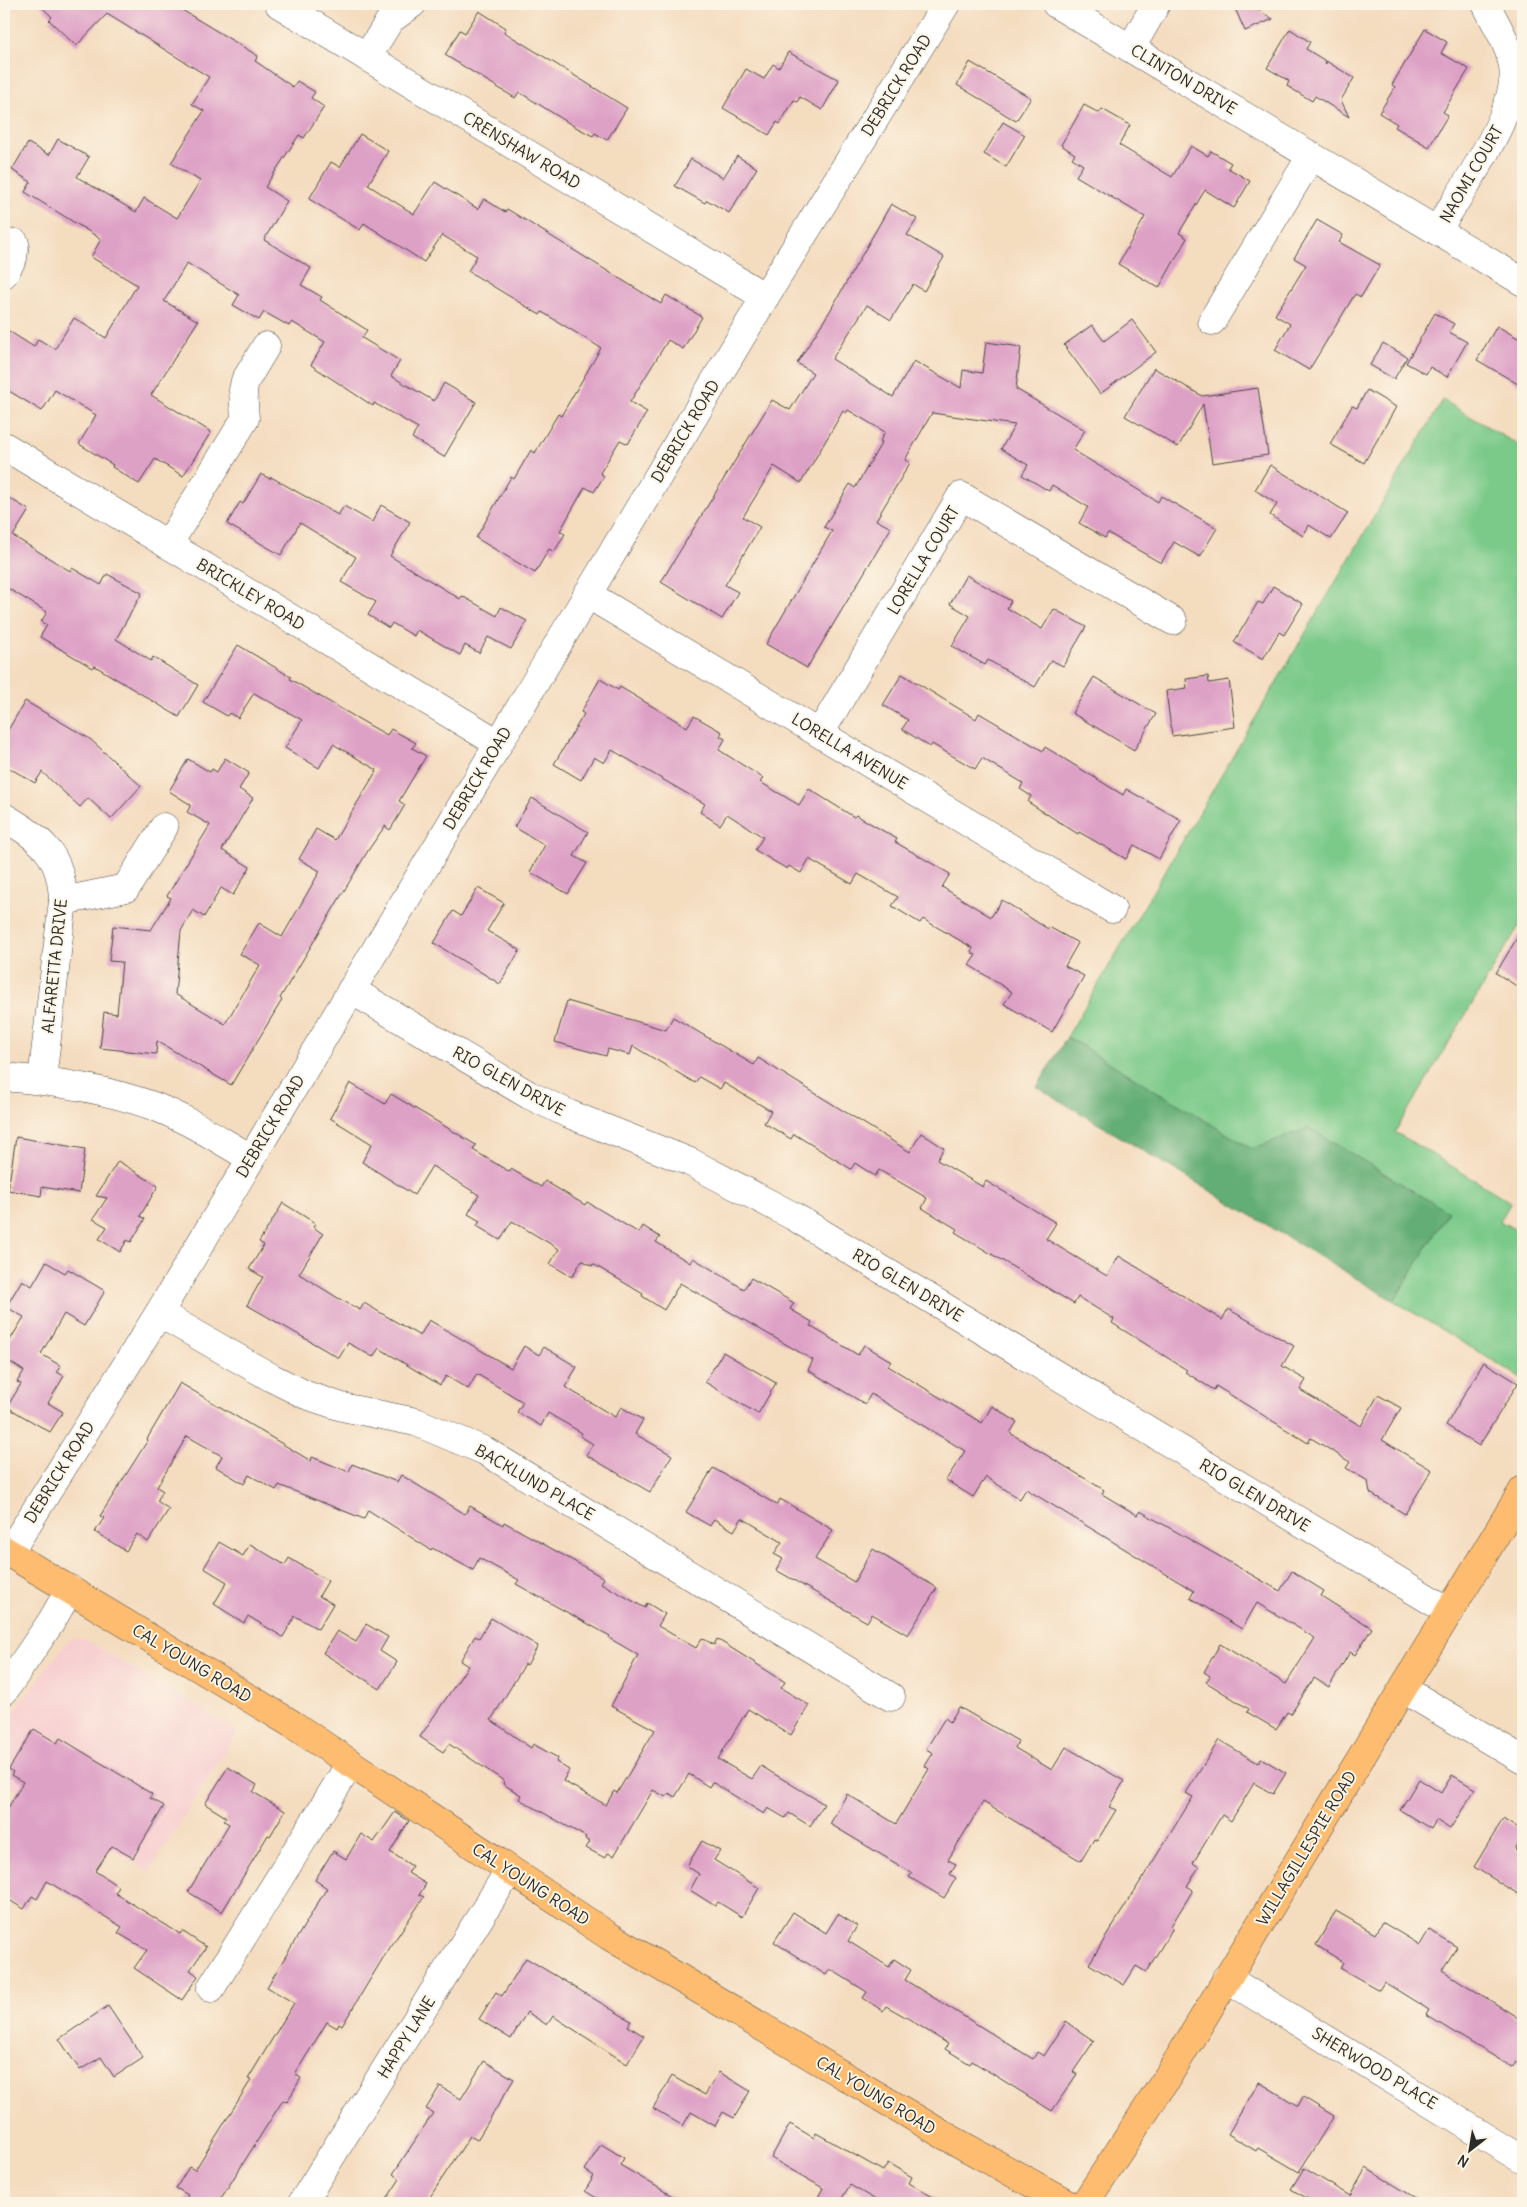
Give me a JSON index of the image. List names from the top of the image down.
{
  "streets": {
    "main road": ["CAL YOUNG ROAD", "WILLAGILLESPIE ROAD"],
    "street": [
      "CLINTON DRIVE",
      "DEBRICK ROAD",
      "CRENSHAW ROAD",
      "NAOMI COURT",
      "LORELLA COURT",
      "BRICKLEY ROAD",
      "LORELLA AVENUE",
      "ALFARETTA DRIVE",
      "RIO GLEN DRIVE",
      "BACKLUND PLACE",
      "HAPPY LANE",
      "SHERWOOD PLACE"
    ]
  },
  "crossings": [
    ["CLINTON DRIVE", "NAOMI COURT"],
    ["DEBRICK ROAD", "CRENSHAW ROAD"],
    ["DEBRICK ROAD", "BRICKLEY ROAD"],
    ["DEBRICK ROAD", "LORELLA AVENUE"],
    ["DEBRICK ROAD", "RIO GLEN DRIVE"],
    ["DEBRICK ROAD", "BACKLUND PLACE"],
    ["DEBRICK ROAD", "CAL YOUNG ROAD"],
    ["LORELLA COURT", "LORELLA AVENUE"],
    ["RIO GLEN DRIVE", "WILLAGILLESPIE ROAD"],
    ["CAL YOUNG ROAD", "HAPPY LANE"],
    ["WILLAGILLESPIE ROAD", "SHERWOOD PLACE"]
  ],
  "north": "bottom left"
}
